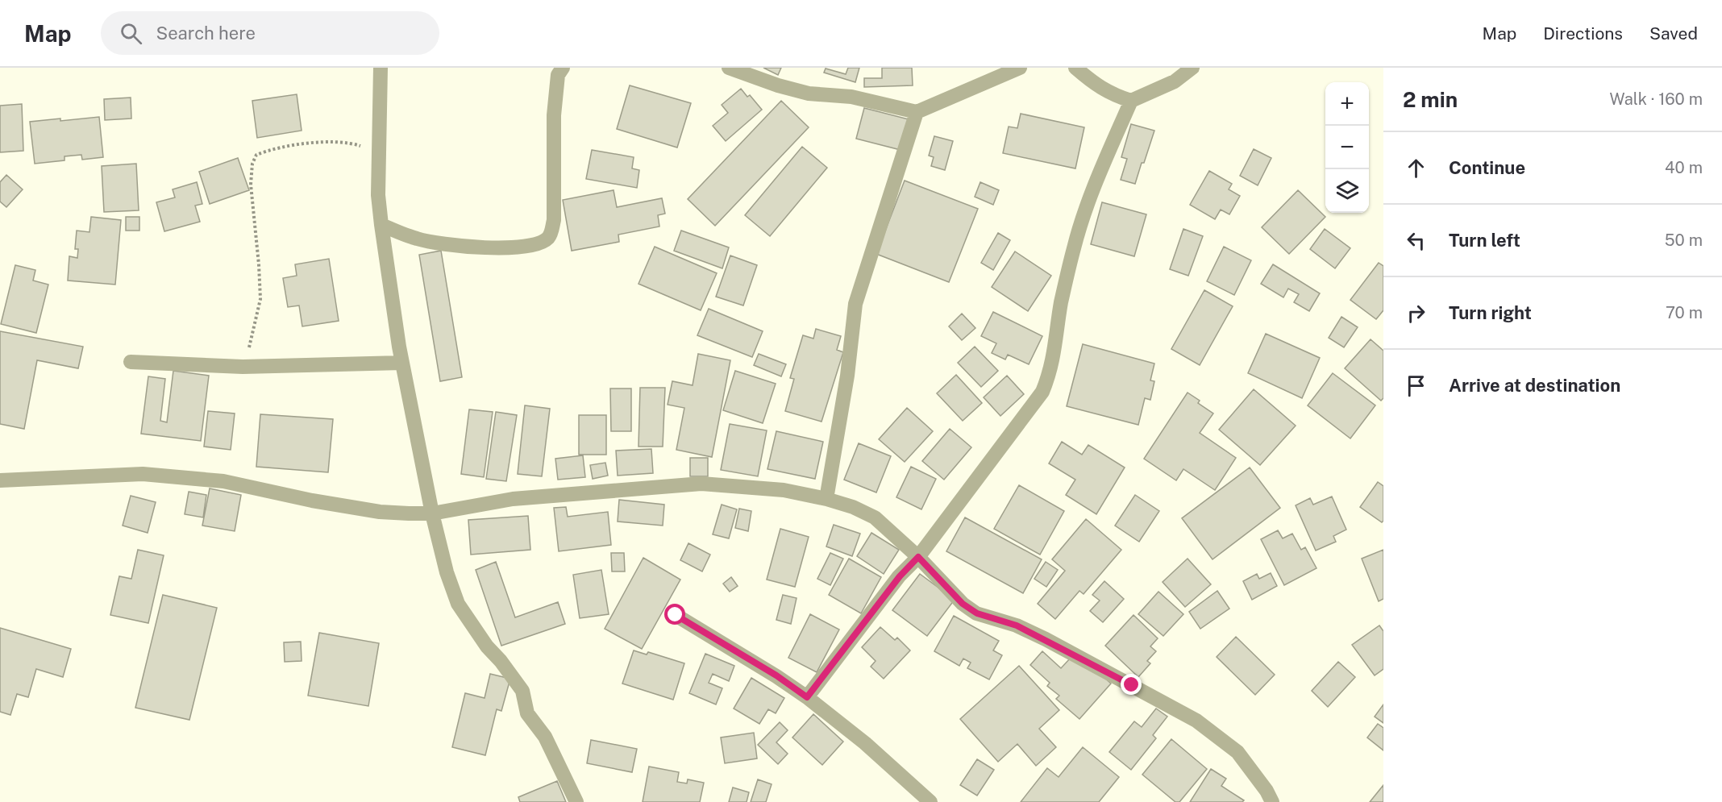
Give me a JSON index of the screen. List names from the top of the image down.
{
  "page": {
    "header": "Map",
    "search": "Search here",
    "nav": ["Map", "Directions", "Saved"],
    "heading": ["2 min", "Walk · 160 m"],
    "map_buttons": ["+", "−"],
    "list": [
      ["Continue", "40 m"],
      ["Turn left", "50 m"],
      ["Turn right", "70 m"],
      "Arrive at destination"
    ]
  }
}
